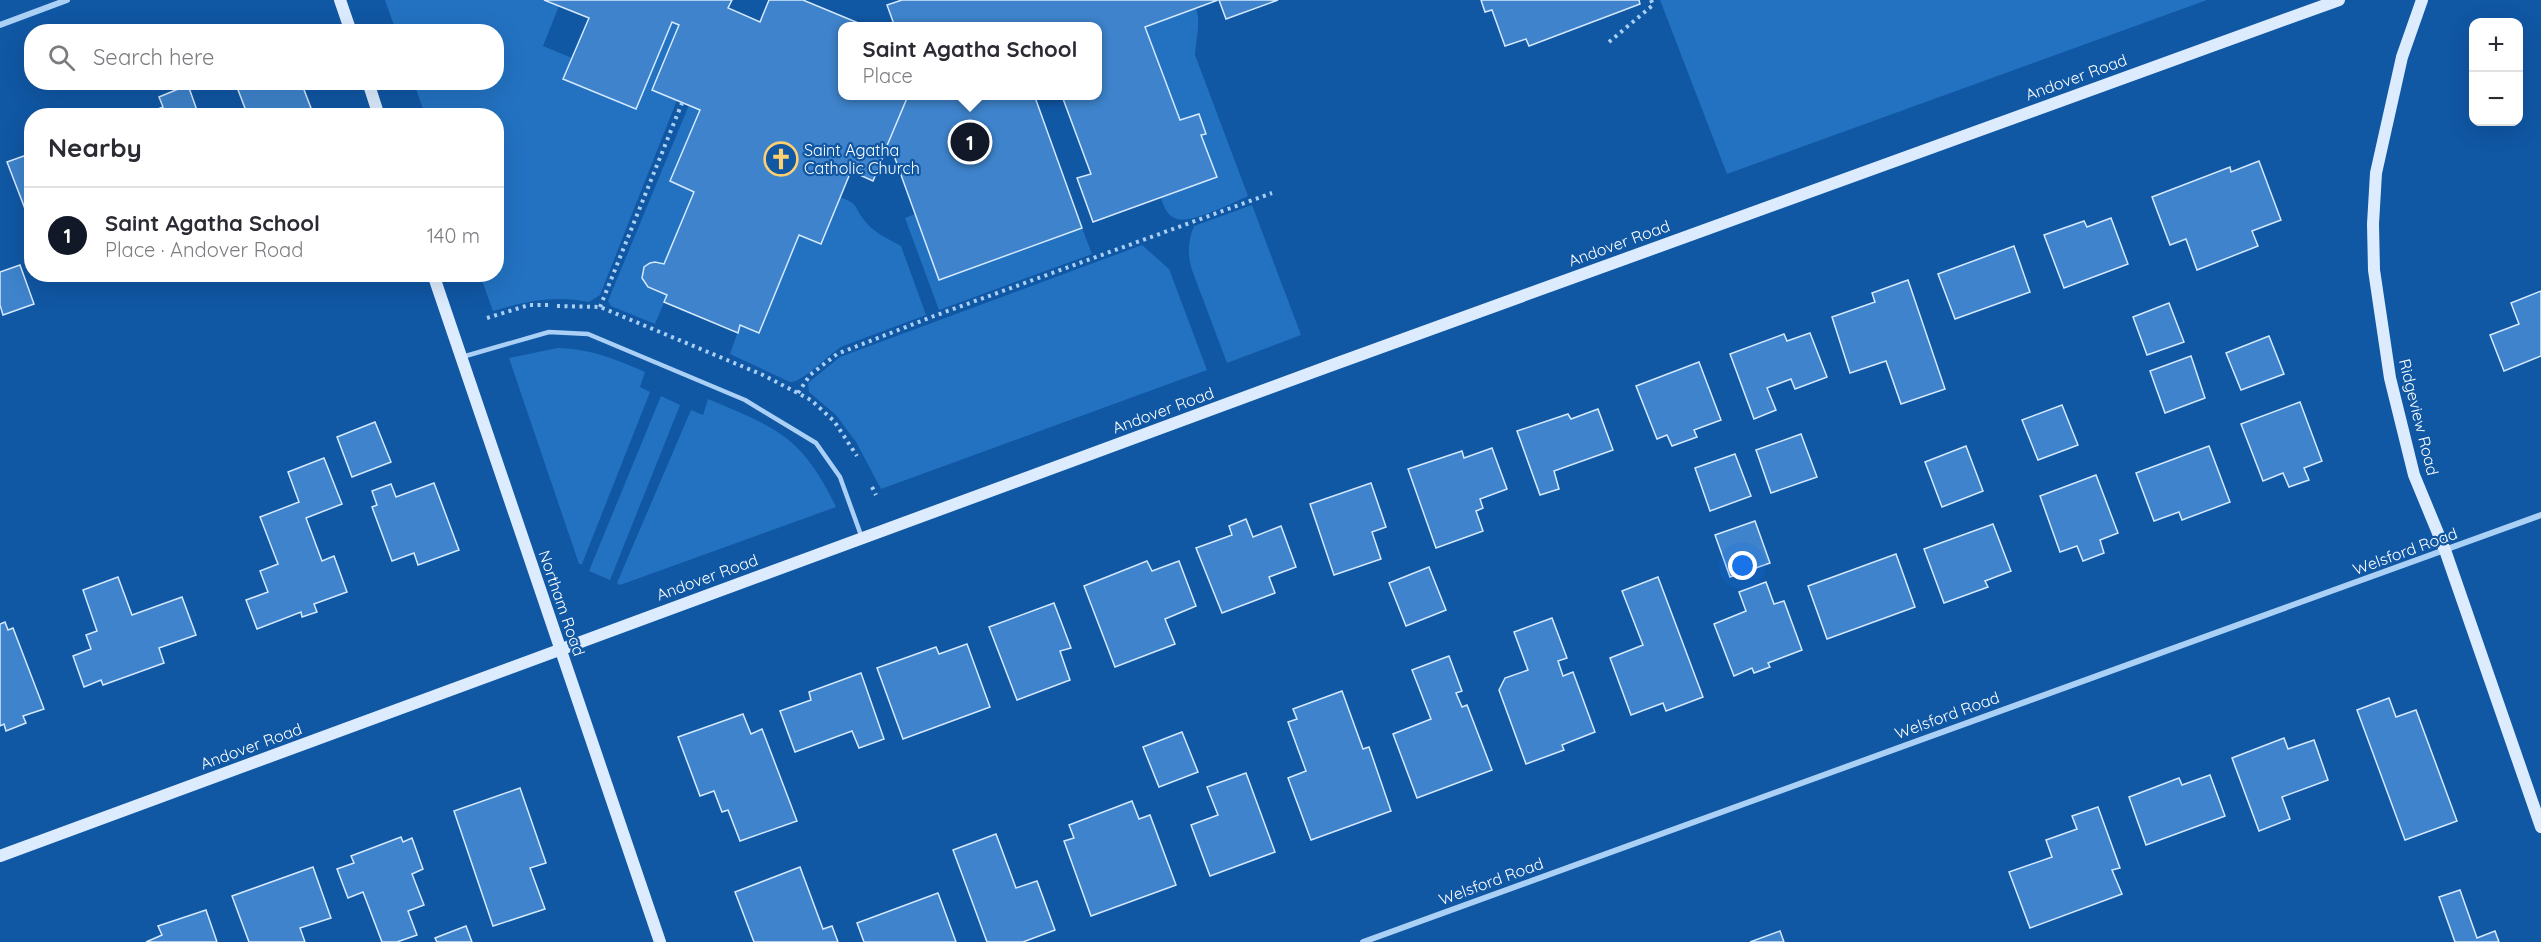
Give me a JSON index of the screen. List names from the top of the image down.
{
  "streets": {
    "street": [
      "Andover Road",
      "Ridgeview Road",
      "Welsford Road",
      "Northam Road"
    ]
  },
  "crossings": [
    ["Andover Road", "Northam Road"],
    ["Ridgeview Road", "Welsford Road"]
  ],
  "places": {
    "church": ["Saint Agatha Catholic Church"]
  },
  "page": {
    "map_buttons": ["+", "−"],
    "popup": ["Saint Agatha School", "Place"],
    "search": "Search here",
    "heading": "Nearby",
    "pins": "1",
    "list": [
      {
        "mark": "1",
        "name": "Saint Agatha School",
        "note": "Place · Andover Road",
        "value": "140 m"
      }
    ]
  }
}
